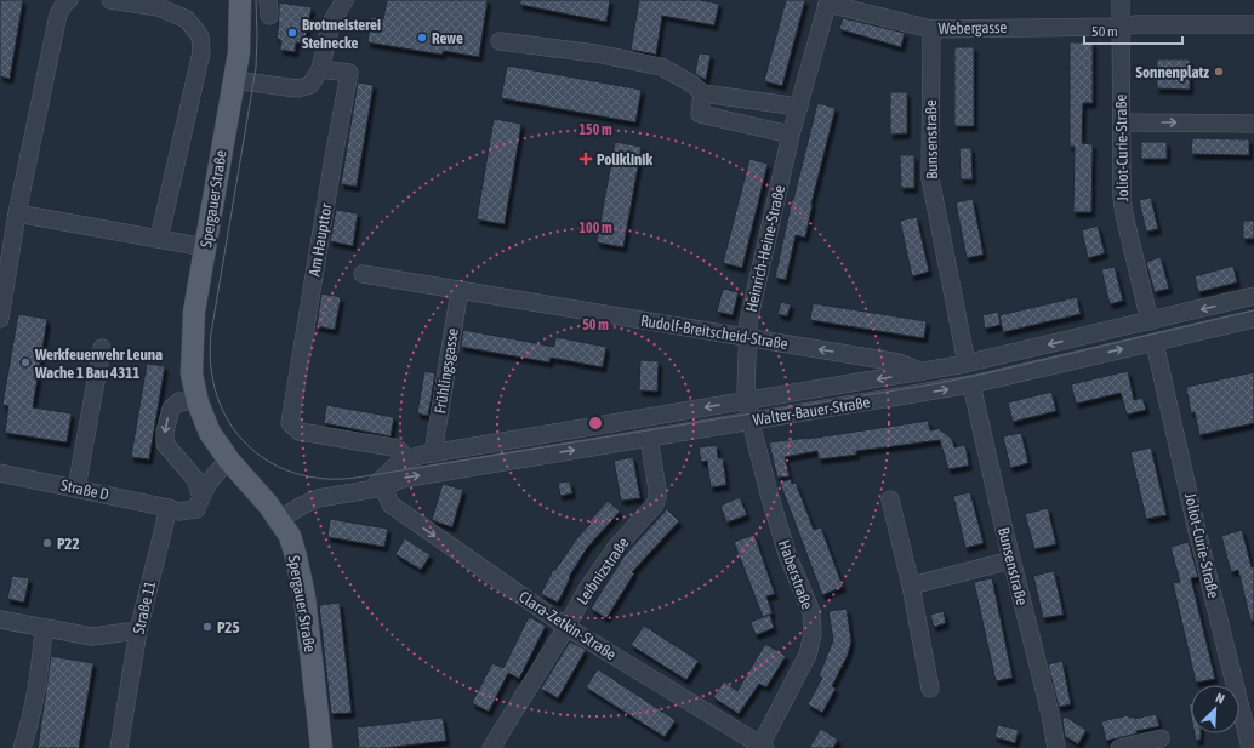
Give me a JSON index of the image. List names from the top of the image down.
{
  "streets": {
    "main road": ["Spergauer Straße"],
    "street": [
      "Webergasse",
      "Bunsenstraße",
      "Joliot-Curie-Straße",
      "Am Haupttor",
      "Heinrich-Heine-Straße",
      "Rudolf-Breitscheid-Straße",
      "Frühlingsgasse",
      "Walter-Bauer-Straße",
      "Straße D",
      "Leibnizstraße",
      "Haberstraße",
      "Straße 11",
      "Clara-Zetkin-Straße"
    ]
  },
  "crossings": [
    ["Webergasse", "Bunsenstraße"],
    ["Webergasse", "Joliot-Curie-Straße"],
    ["Webergasse", "Heinrich-Heine-Straße"],
    ["Bunsenstraße", "Walter-Bauer-Straße"],
    ["Joliot-Curie-Straße", "Walter-Bauer-Straße"],
    ["Spergauer Straße", "Walter-Bauer-Straße"],
    ["Am Haupttor", "Walter-Bauer-Straße"],
    ["Heinrich-Heine-Straße", "Rudolf-Breitscheid-Straße"],
    ["Heinrich-Heine-Straße", "Walter-Bauer-Straße"],
    ["Heinrich-Heine-Straße", "Haberstraße"],
    ["Rudolf-Breitscheid-Straße", "Frühlingsgasse"],
    ["Rudolf-Breitscheid-Straße", "Walter-Bauer-Straße"],
    ["Frühlingsgasse", "Walter-Bauer-Straße"],
    ["Walter-Bauer-Straße", "Leibnizstraße"],
    ["Walter-Bauer-Straße", "Haberstraße"],
    ["Walter-Bauer-Straße", "Clara-Zetkin-Straße"],
    ["Straße D", "Straße 11"],
    ["Leibnizstraße", "Clara-Zetkin-Straße"],
    ["Haberstraße", "Clara-Zetkin-Straße"]
  ],
  "one_way": ["Clara-Zetkin-Straße"],
  "places": {
    "other": [
      "Brotmeisterei Steinecke",
      "Rewe",
      "Sonnenplatz",
      "Werkfeuerwehr Leuna Wache 1 Bau 4311",
      "P22",
      "P25"
    ],
    "health": ["Poliklinik"]
  },
  "scale_bar": "50 m",
  "north": "top right",
  "rings": ["150 m", "100 m", "50 m"]
}
